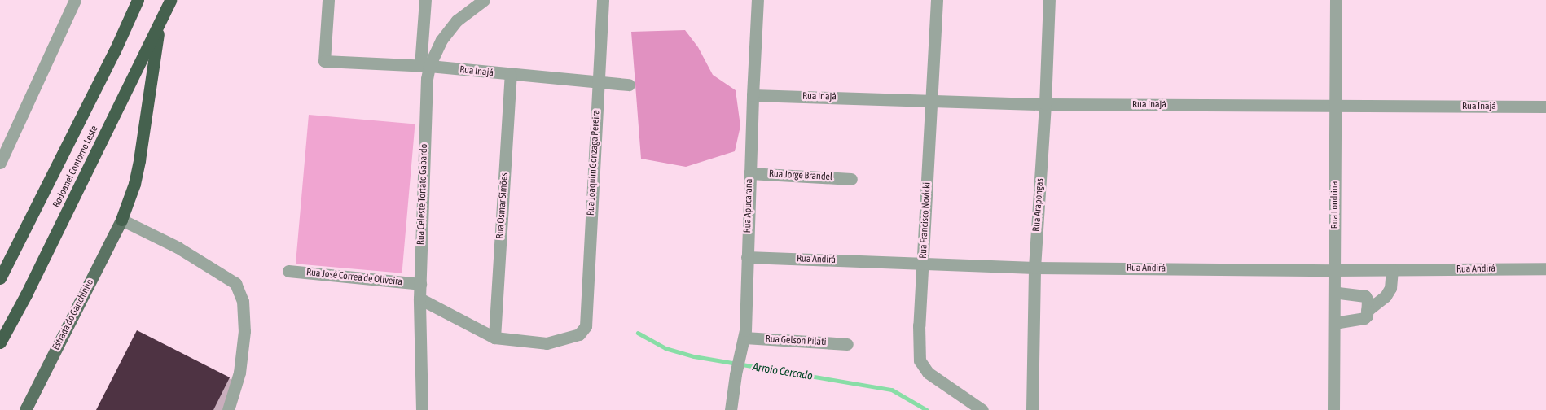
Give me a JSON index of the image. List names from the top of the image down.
{
  "streets": {
    "highway": ["Rodoanel Contorno Leste"],
    "main road": ["Estrada do Ganchinho"],
    "street": [
      "Rua Inajá",
      "Rua Joaquim Gonzaga Pereira",
      "Rua Jorge Brandel",
      "Rua Celeste Tortato Gabardo",
      "Rua Arapongas",
      "Rua Londrina",
      "Rua Osmar Simões",
      "Rua Apucarana",
      "Rua Francisco Novicki",
      "Rua Andirá",
      "Rua José Correa de Oliveira",
      "Rua Gelson Pilati"
    ]
  },
  "crossings": [
    ["Rua Inajá", "Rua Joaquim Gonzaga Pereira"],
    ["Rua Inajá", "Rua Celeste Tortato Gabardo"],
    ["Rua Inajá", "Rua Arapongas"],
    ["Rua Inajá", "Rua Londrina"],
    ["Rua Inajá", "Rua Osmar Simões"],
    ["Rua Inajá", "Rua Apucarana"],
    ["Rua Inajá", "Rua Francisco Novicki"],
    ["Rua Joaquim Gonzaga Pereira", "Rua Osmar Simões"],
    ["Rua Jorge Brandel", "Rua Apucarana"],
    ["Rua Celeste Tortato Gabardo", "Rua José Correa de Oliveira"],
    ["Rua Arapongas", "Rua Andirá"],
    ["Rua Londrina", "Rua Andirá"],
    ["Rua Apucarana", "Rua Andirá"],
    ["Rua Apucarana", "Rua Gelson Pilati"],
    ["Rua Francisco Novicki", "Rua Andirá"]
  ],
  "water": ["Arroio Cercado"]
}
